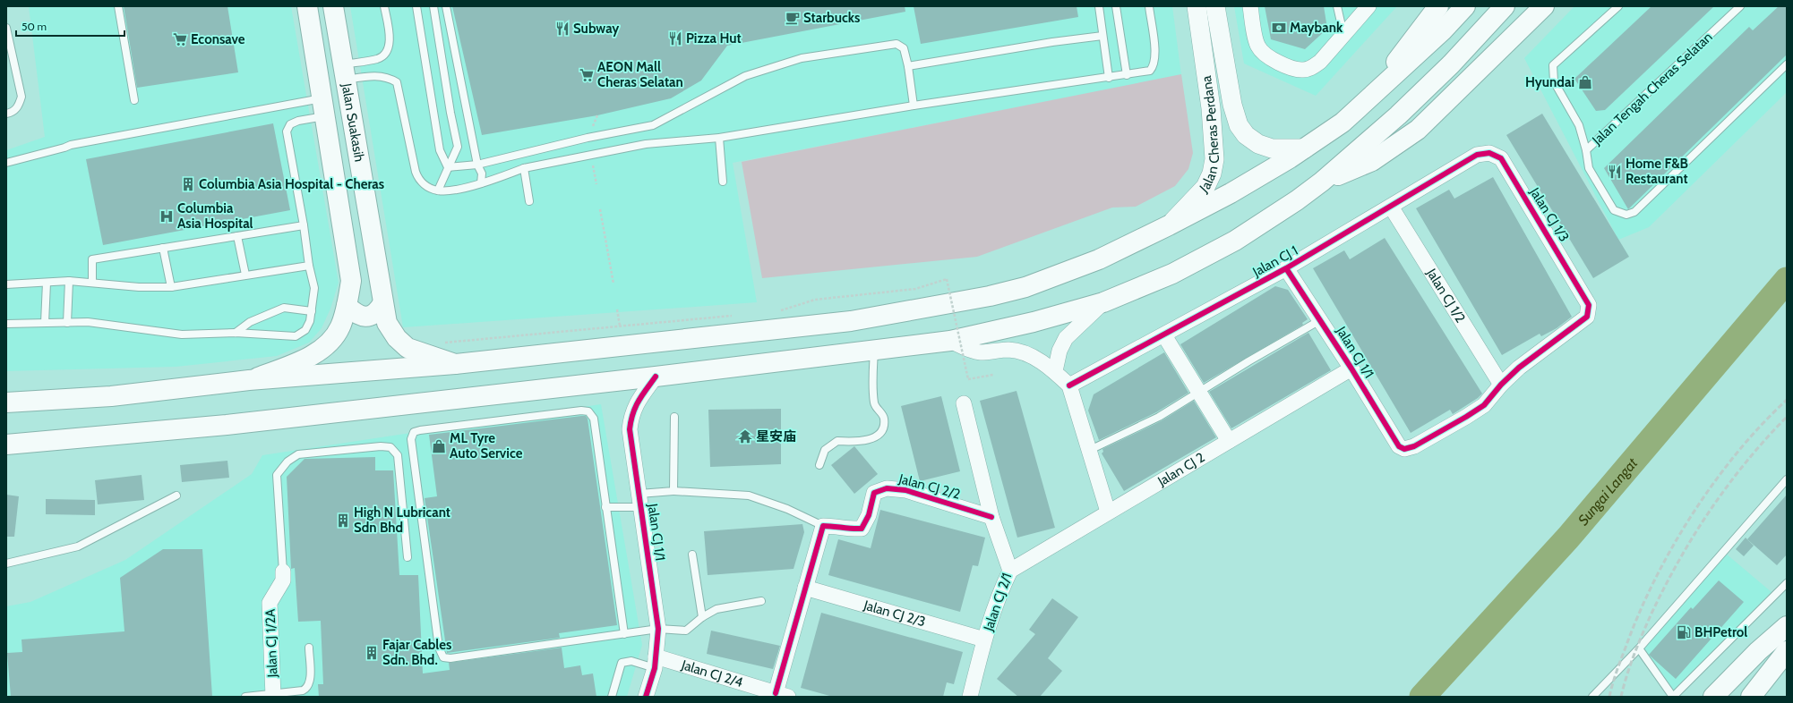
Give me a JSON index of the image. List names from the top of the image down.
{
  "streets": {
    "main road": ["Jalan Suakasih"],
    "street": [
      "Jalan Cheras Perdana",
      "Jalan CJ 1/3",
      "Jalan CJ 1",
      "Jalan CJ 1/2",
      "Jalan CJ 1/1",
      "Jalan CJ 2",
      "Jalan CJ 2/2",
      "Jalan CJ 2/1",
      "Jalan CJ 2/3",
      "Jalan CJ 1/2A",
      "Jalan CJ 2/4"
    ],
    "lane": ["Jalan Tengah Cheras Selatan"]
  },
  "crossings": [
    ["Jalan CJ 1/3", "Jalan CJ 1"],
    ["Jalan CJ 1/3", "Jalan CJ 1/2"],
    ["Jalan CJ 1/3", "Jalan CJ 1/1"],
    ["Jalan CJ 1", "Jalan CJ 1/2"],
    ["Jalan CJ 1", "Jalan CJ 1/1"],
    ["Jalan CJ 1/1", "Jalan CJ 2"],
    ["Jalan CJ 1/1", "Jalan CJ 2/4"],
    ["Jalan CJ 2", "Jalan CJ 2/1"],
    ["Jalan CJ 2/2", "Jalan CJ 2/1"],
    ["Jalan CJ 2/1", "Jalan CJ 2/3"]
  ],
  "water": ["Sungai Langat"],
  "places": {
    "cafe": ["Starbucks"],
    "bank": ["Maybank"],
    "restaurant": ["Subway", "Pizza Hut", "Home F&B Restaurant"],
    "supermarket": ["Econsave", "AEON Mall Cheras Selatan"],
    "shop": ["Hyundai", "ML Tyre Auto Service"],
    "building": ["Columbia Asia Hospital - Cheras", "High N Lubricant Sdn Bhd", "Fajar Cables Sdn. Bhd."],
    "hospital": ["Columbia Asia Hospital"],
    "temple": ["星安庙"],
    "fuel station": ["BHPetrol"]
  },
  "scale_bar": "50 m"
}
